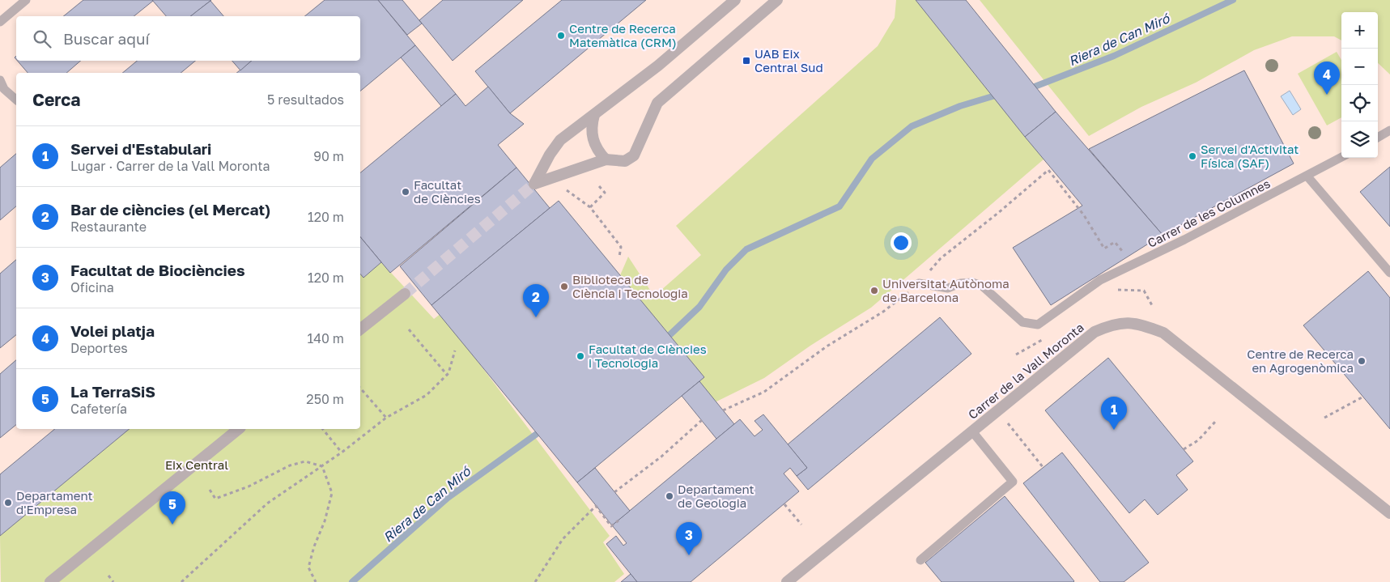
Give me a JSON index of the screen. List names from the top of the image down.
{
  "streets": {
    "street": ["Carrer de la Vall Moronta"],
    "lane": ["Carrer de les Columnes"]
  },
  "water": ["Riera de Can Miró"],
  "parks": ["Eix Central"],
  "places": {
    "other": [
      "Centre de Recerca Matemàtica (CRM)",
      "Servei d'Activitat Física (SAF)",
      "Facultat de Ciències",
      "Biblioteca de Ciència i Tecnologia",
      "Universitat Autònoma de Barcelona",
      "Facultat de Ciències i Tecnologia",
      "Centre de Recerca en Agrogenòmica",
      "Departament de Geologia",
      "Departament d'Empresa"
    ],
    "transit": ["UAB Eix Central Sud"]
  },
  "page": {
    "map_buttons": ["+", "−"],
    "search": "Buscar aquí",
    "pins": [
      "4",
      "2",
      "1",
      "5",
      "3"
    ],
    "heading": ["Cerca", "5 resultados"],
    "list": [
      {
        "mark": "1",
        "name": "Servei d'Estabulari",
        "note": "Lugar · Carrer de la Vall Moronta",
        "value": "90 m"
      },
      {
        "mark": "2",
        "name": "Bar de ciències (el Mercat)",
        "note": "Restaurante",
        "value": "120 m"
      },
      {
        "mark": "3",
        "name": "Facultat de Biociències",
        "note": "Oficina",
        "value": "120 m"
      },
      {
        "mark": "4",
        "name": "Volei platja",
        "note": "Deportes",
        "value": "140 m"
      },
      {
        "mark": "5",
        "name": "La TerraSiS",
        "note": "Cafetería",
        "value": "250 m"
      }
    ]
  }
}
